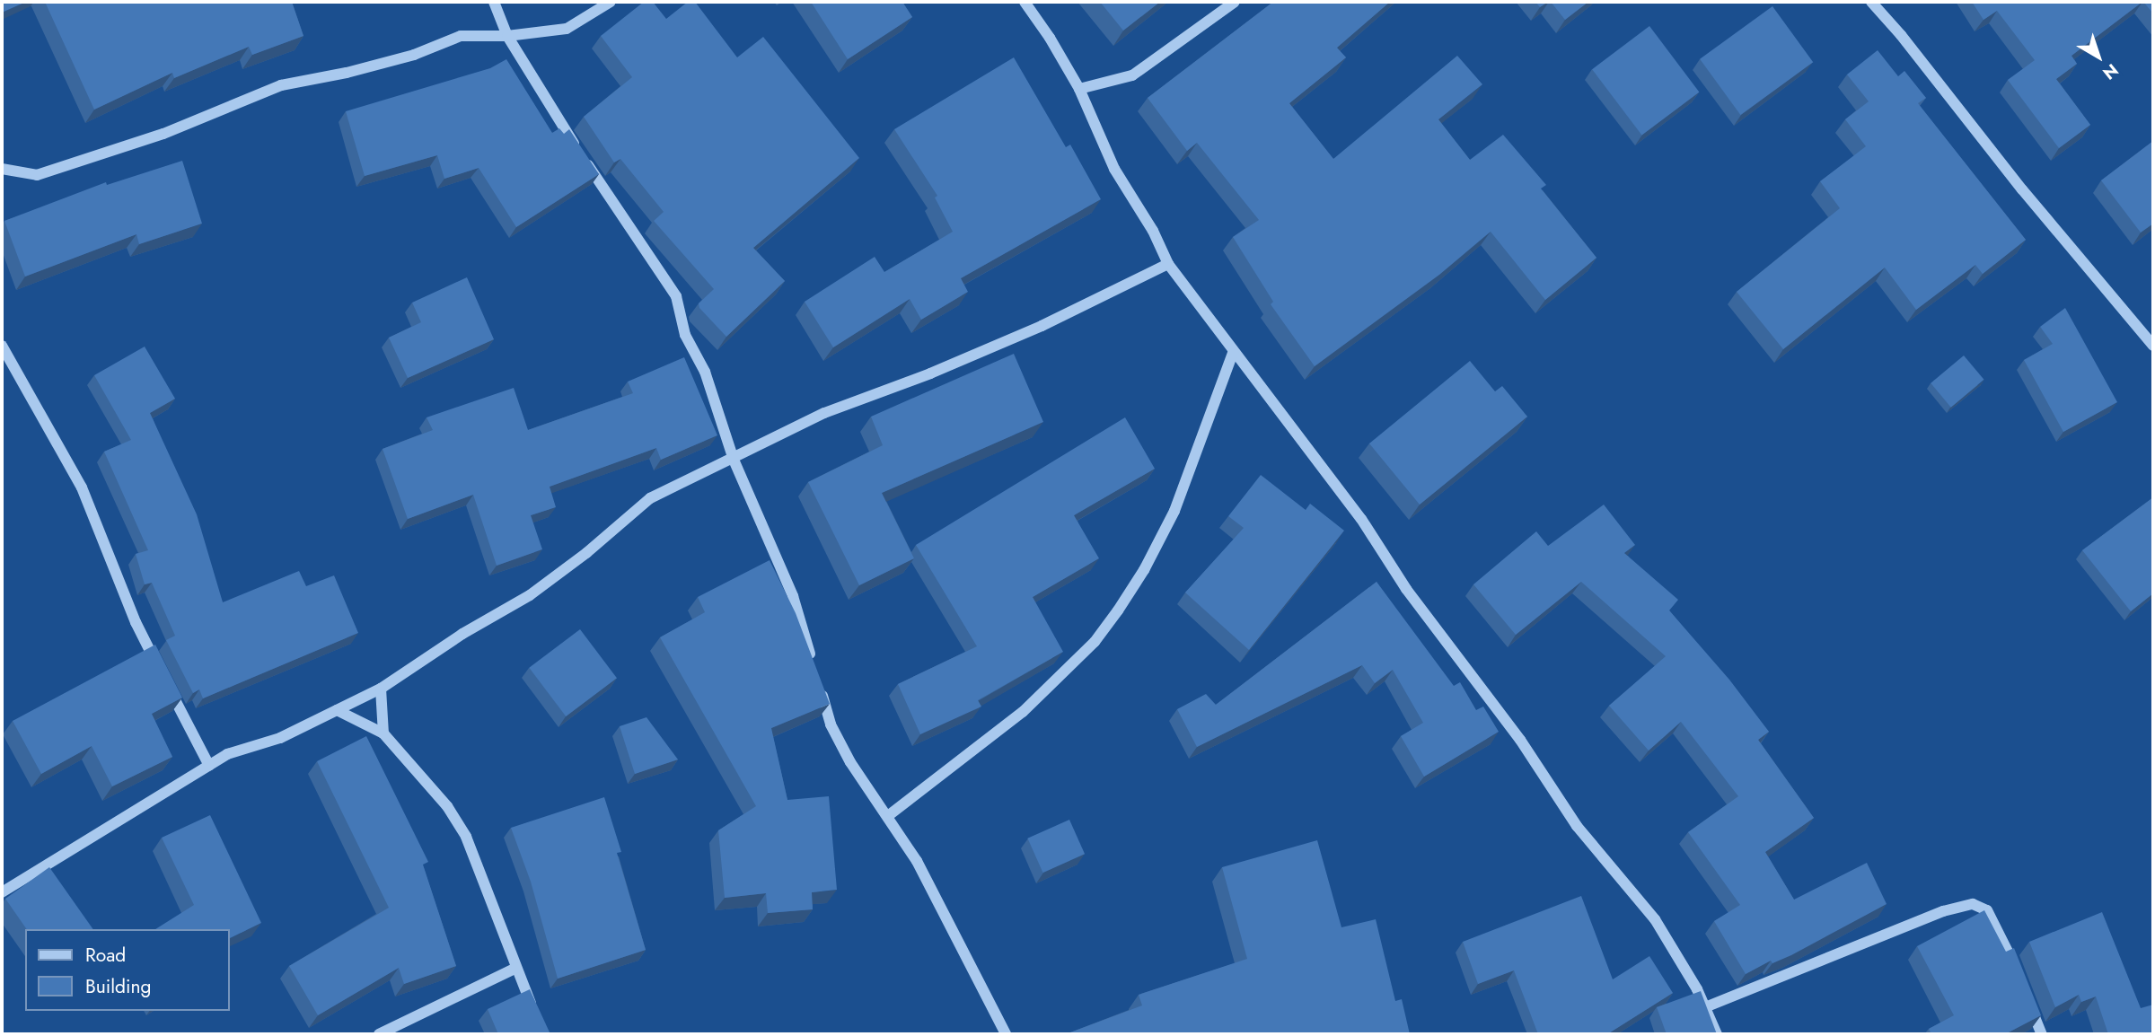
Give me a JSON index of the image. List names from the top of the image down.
{
  "legend": ["Road", "Building"],
  "north": "bottom right"
}
